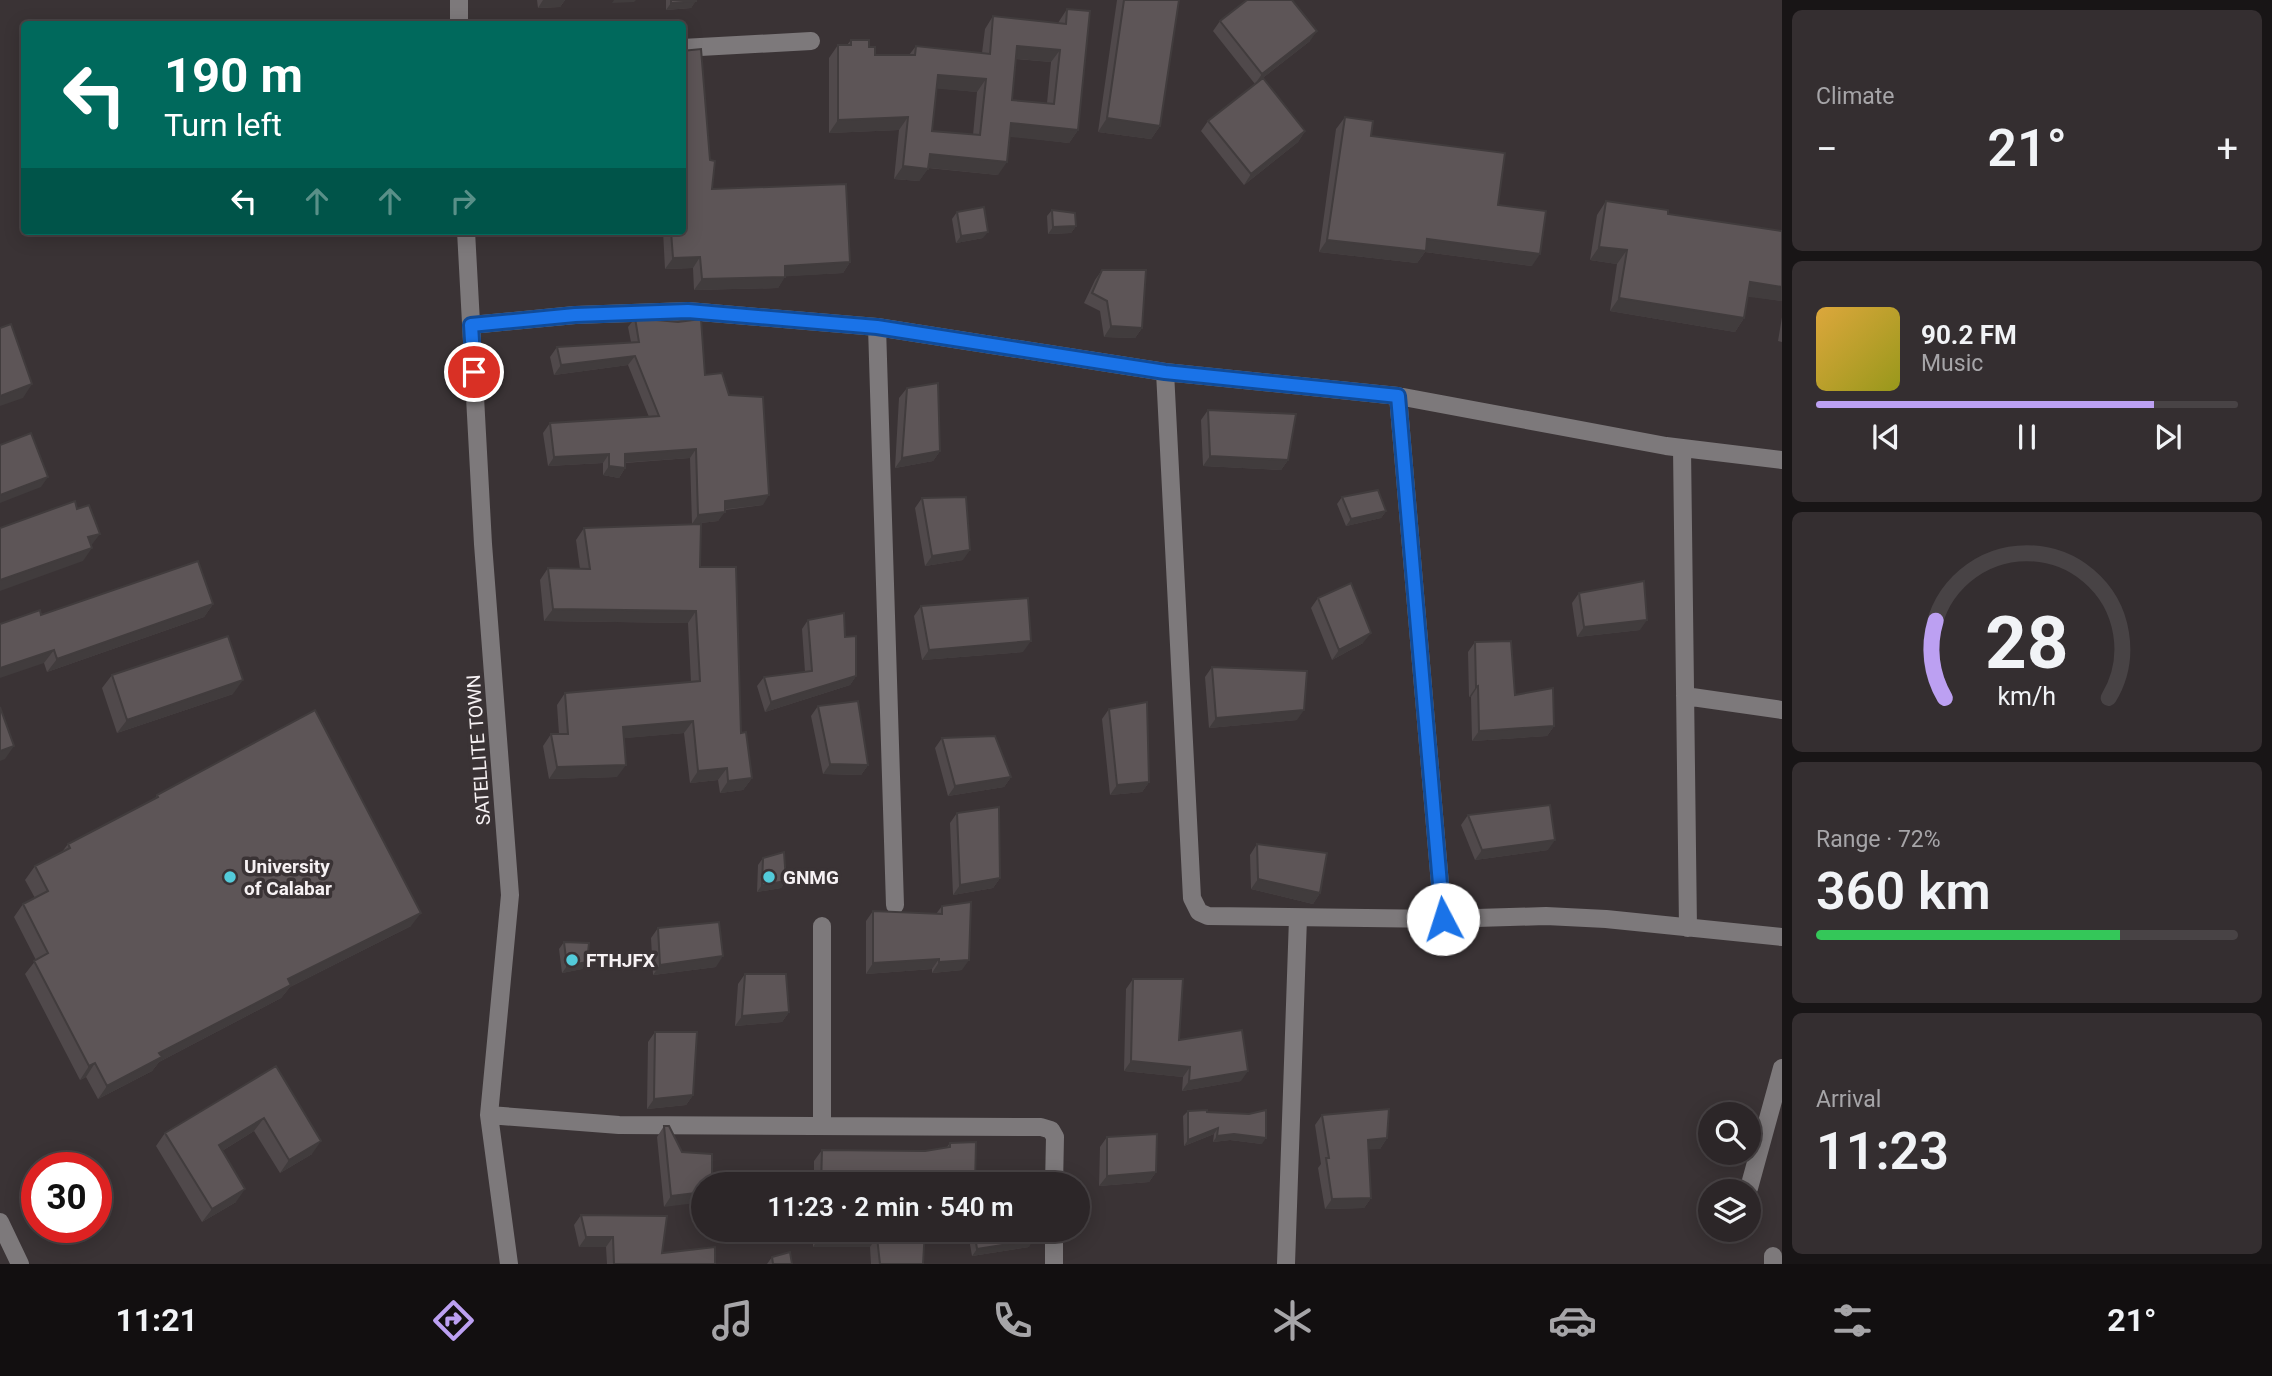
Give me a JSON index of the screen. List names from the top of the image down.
{
  "streets": {
    "street": ["SATELLITE TOWN"]
  },
  "places": ["University of Calabar", "GNMG", "FTHJFX"],
  "page": {
    "tile": [
      "Climate",
      ["Range · 72%", "360 km"],
      ["Arrival", "11:23"]
    ],
    "turn": ["190 m", "Turn left"],
    "heat": ["−", "21°", "+"],
    "song": ["90.2 FM", "Music"],
    "limit": "30",
    "trip": "11:23 · 2 min · 540 m",
    "tabs": ["11:21", "21°"],
    "gauge": ["28", "km/h"]
  }
}
